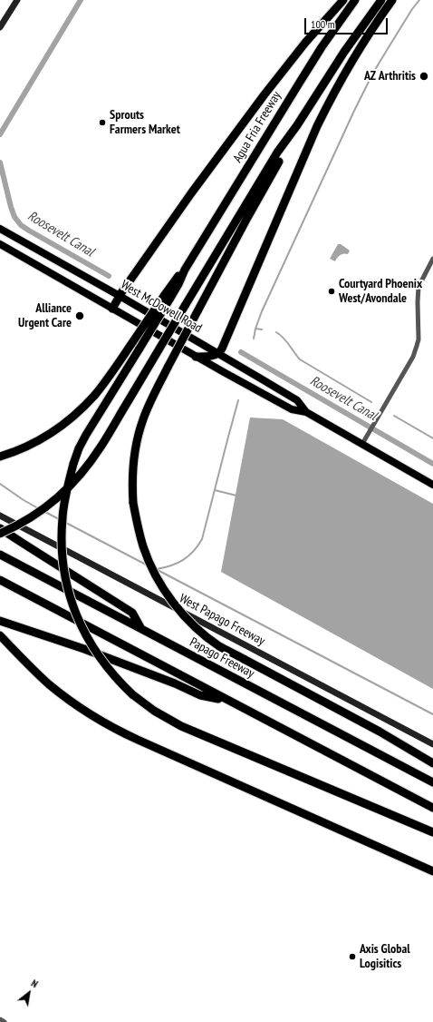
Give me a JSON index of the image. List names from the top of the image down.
{
  "streets": {
    "highway": ["Agua Fria Freeway", "Papago Freeway"],
    "main road": ["West McDowell Road", "West Papago Freeway"]
  },
  "water": ["Roosevelt Canal"],
  "places": [
    "AZ Arthritis",
    "Sprouts Farmers Market",
    "Courtyard Phoenix West/Avondale",
    "Alliance Urgent Care",
    "Axis Global Logisitics"
  ],
  "scale_bar": "100 m",
  "north": "top right"
}
